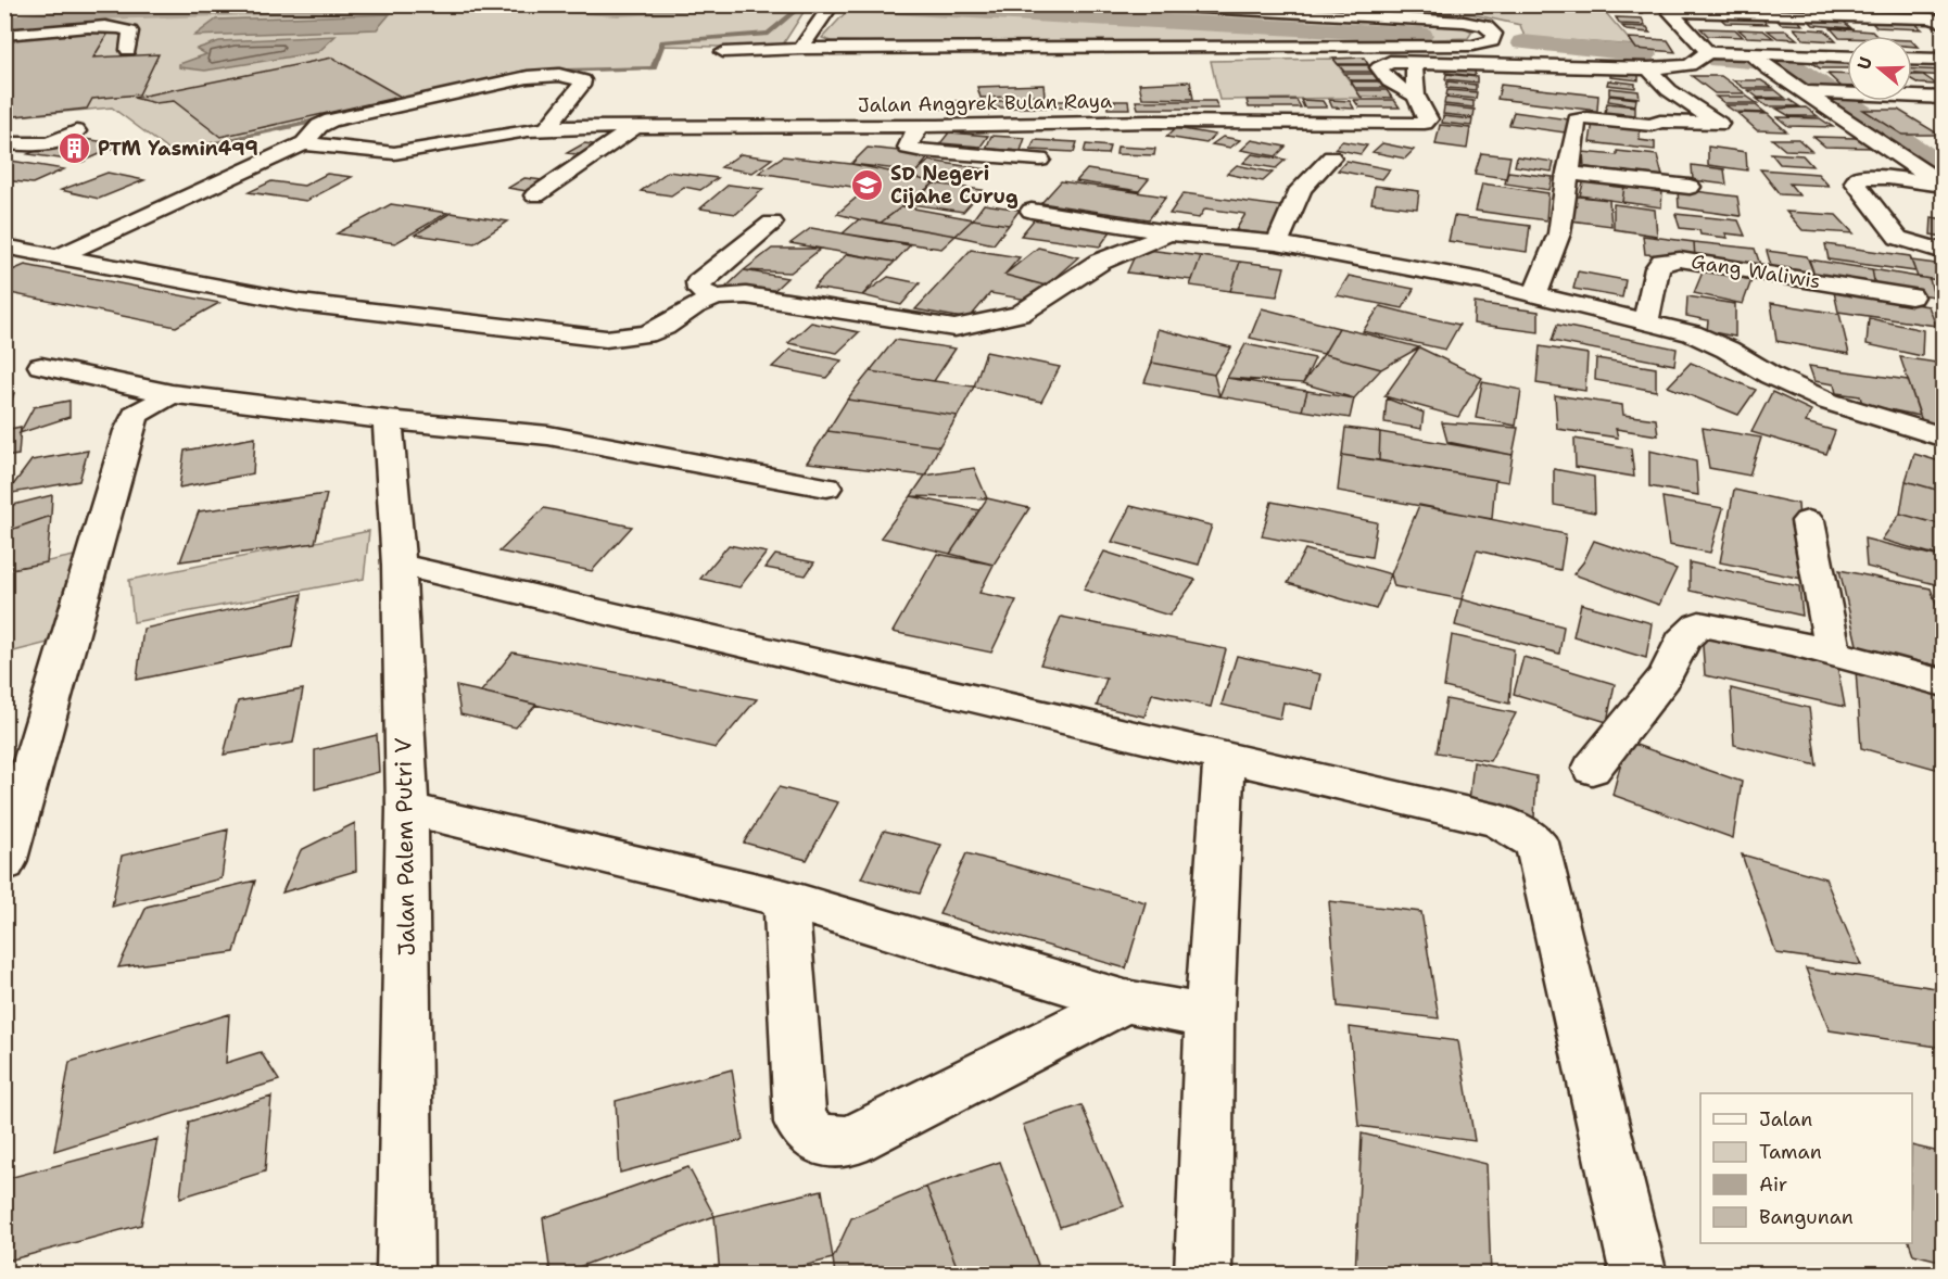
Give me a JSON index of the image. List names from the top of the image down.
{
  "streets": {
    "street": ["Jalan Anggrek Bulan Raya", "Gang Waliwis", "Jalan Palem Putri V"]
  },
  "places": {
    "building": ["PTM Yasmin499"],
    "school or university": ["SD Negeri Cijahe Curug"]
  },
  "legend": [
    "Jalan",
    "Taman",
    "Air",
    "Bangunan"
  ],
  "north": "left"
}
